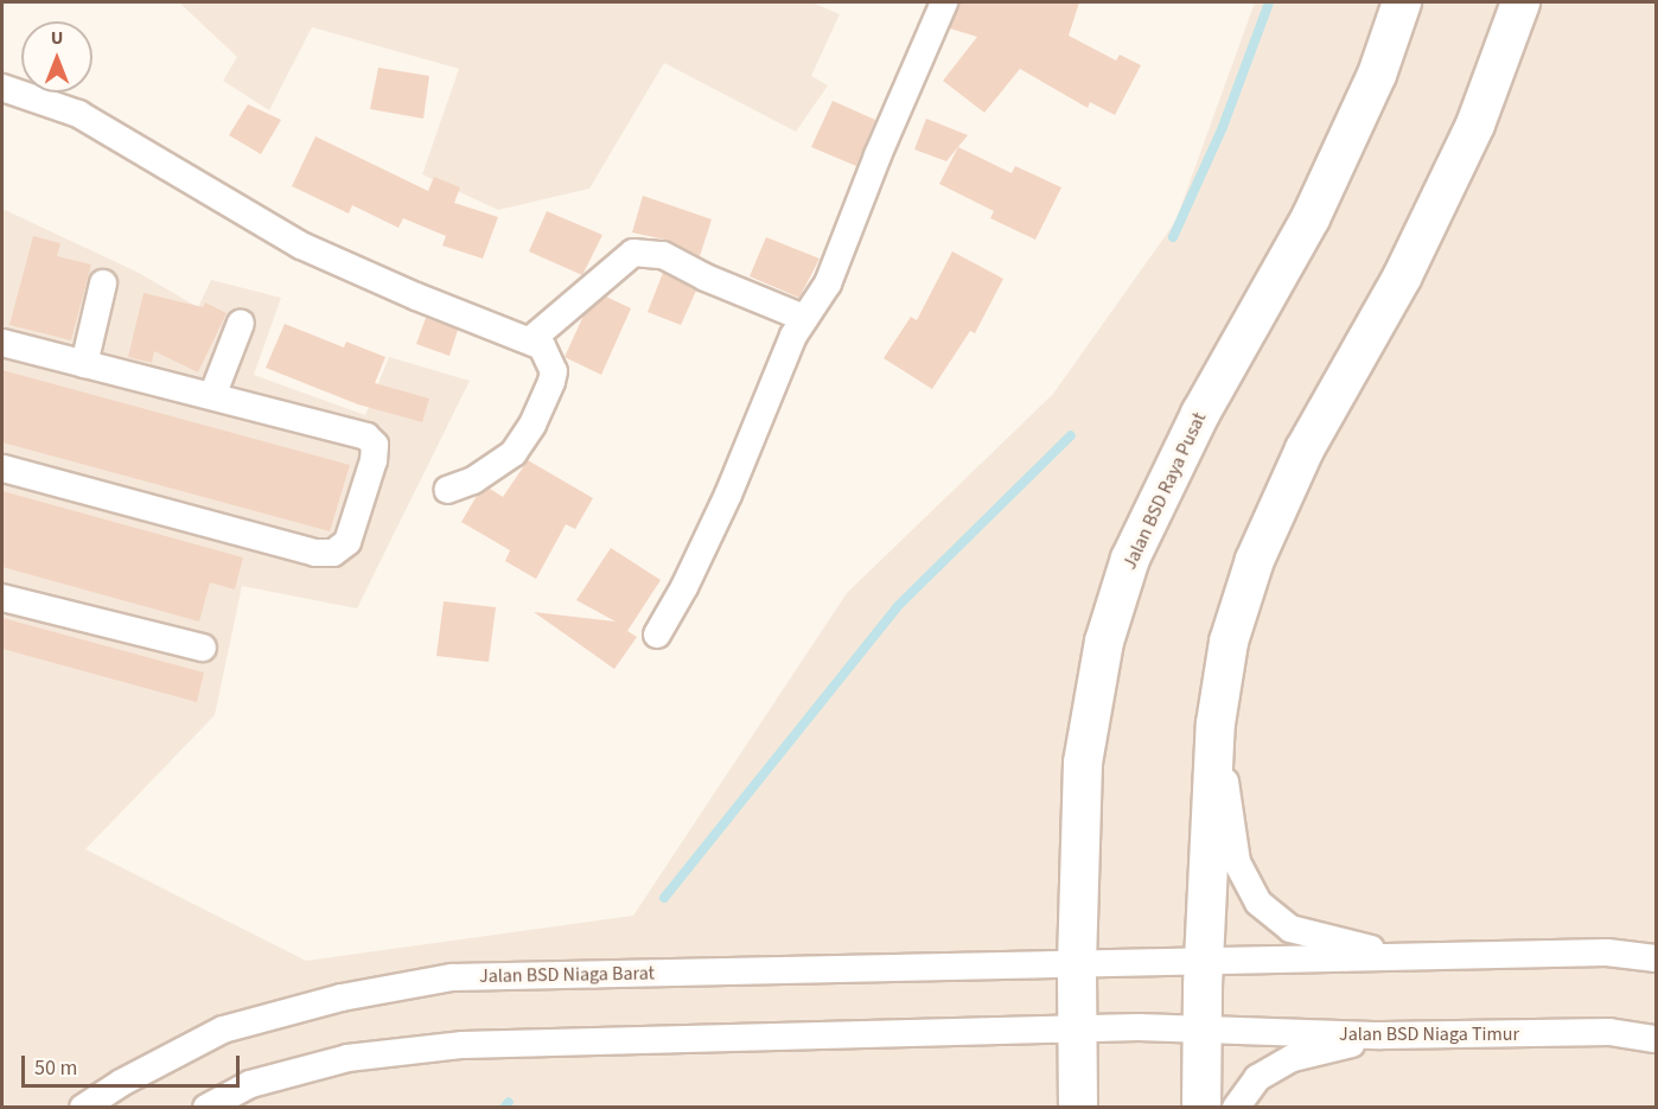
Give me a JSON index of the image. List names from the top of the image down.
{
  "streets": {
    "main road": ["Jalan BSD Raya Pusat"],
    "street": ["Jalan BSD Niaga Barat", "Jalan BSD Niaga Timur"]
  },
  "crossings": [
    ["Jalan BSD Raya Pusat", "Jalan BSD Niaga Barat"],
    ["Jalan BSD Raya Pusat", "Jalan BSD Niaga Timur"]
  ],
  "scale_bar": "50 m",
  "north": "top"
}
